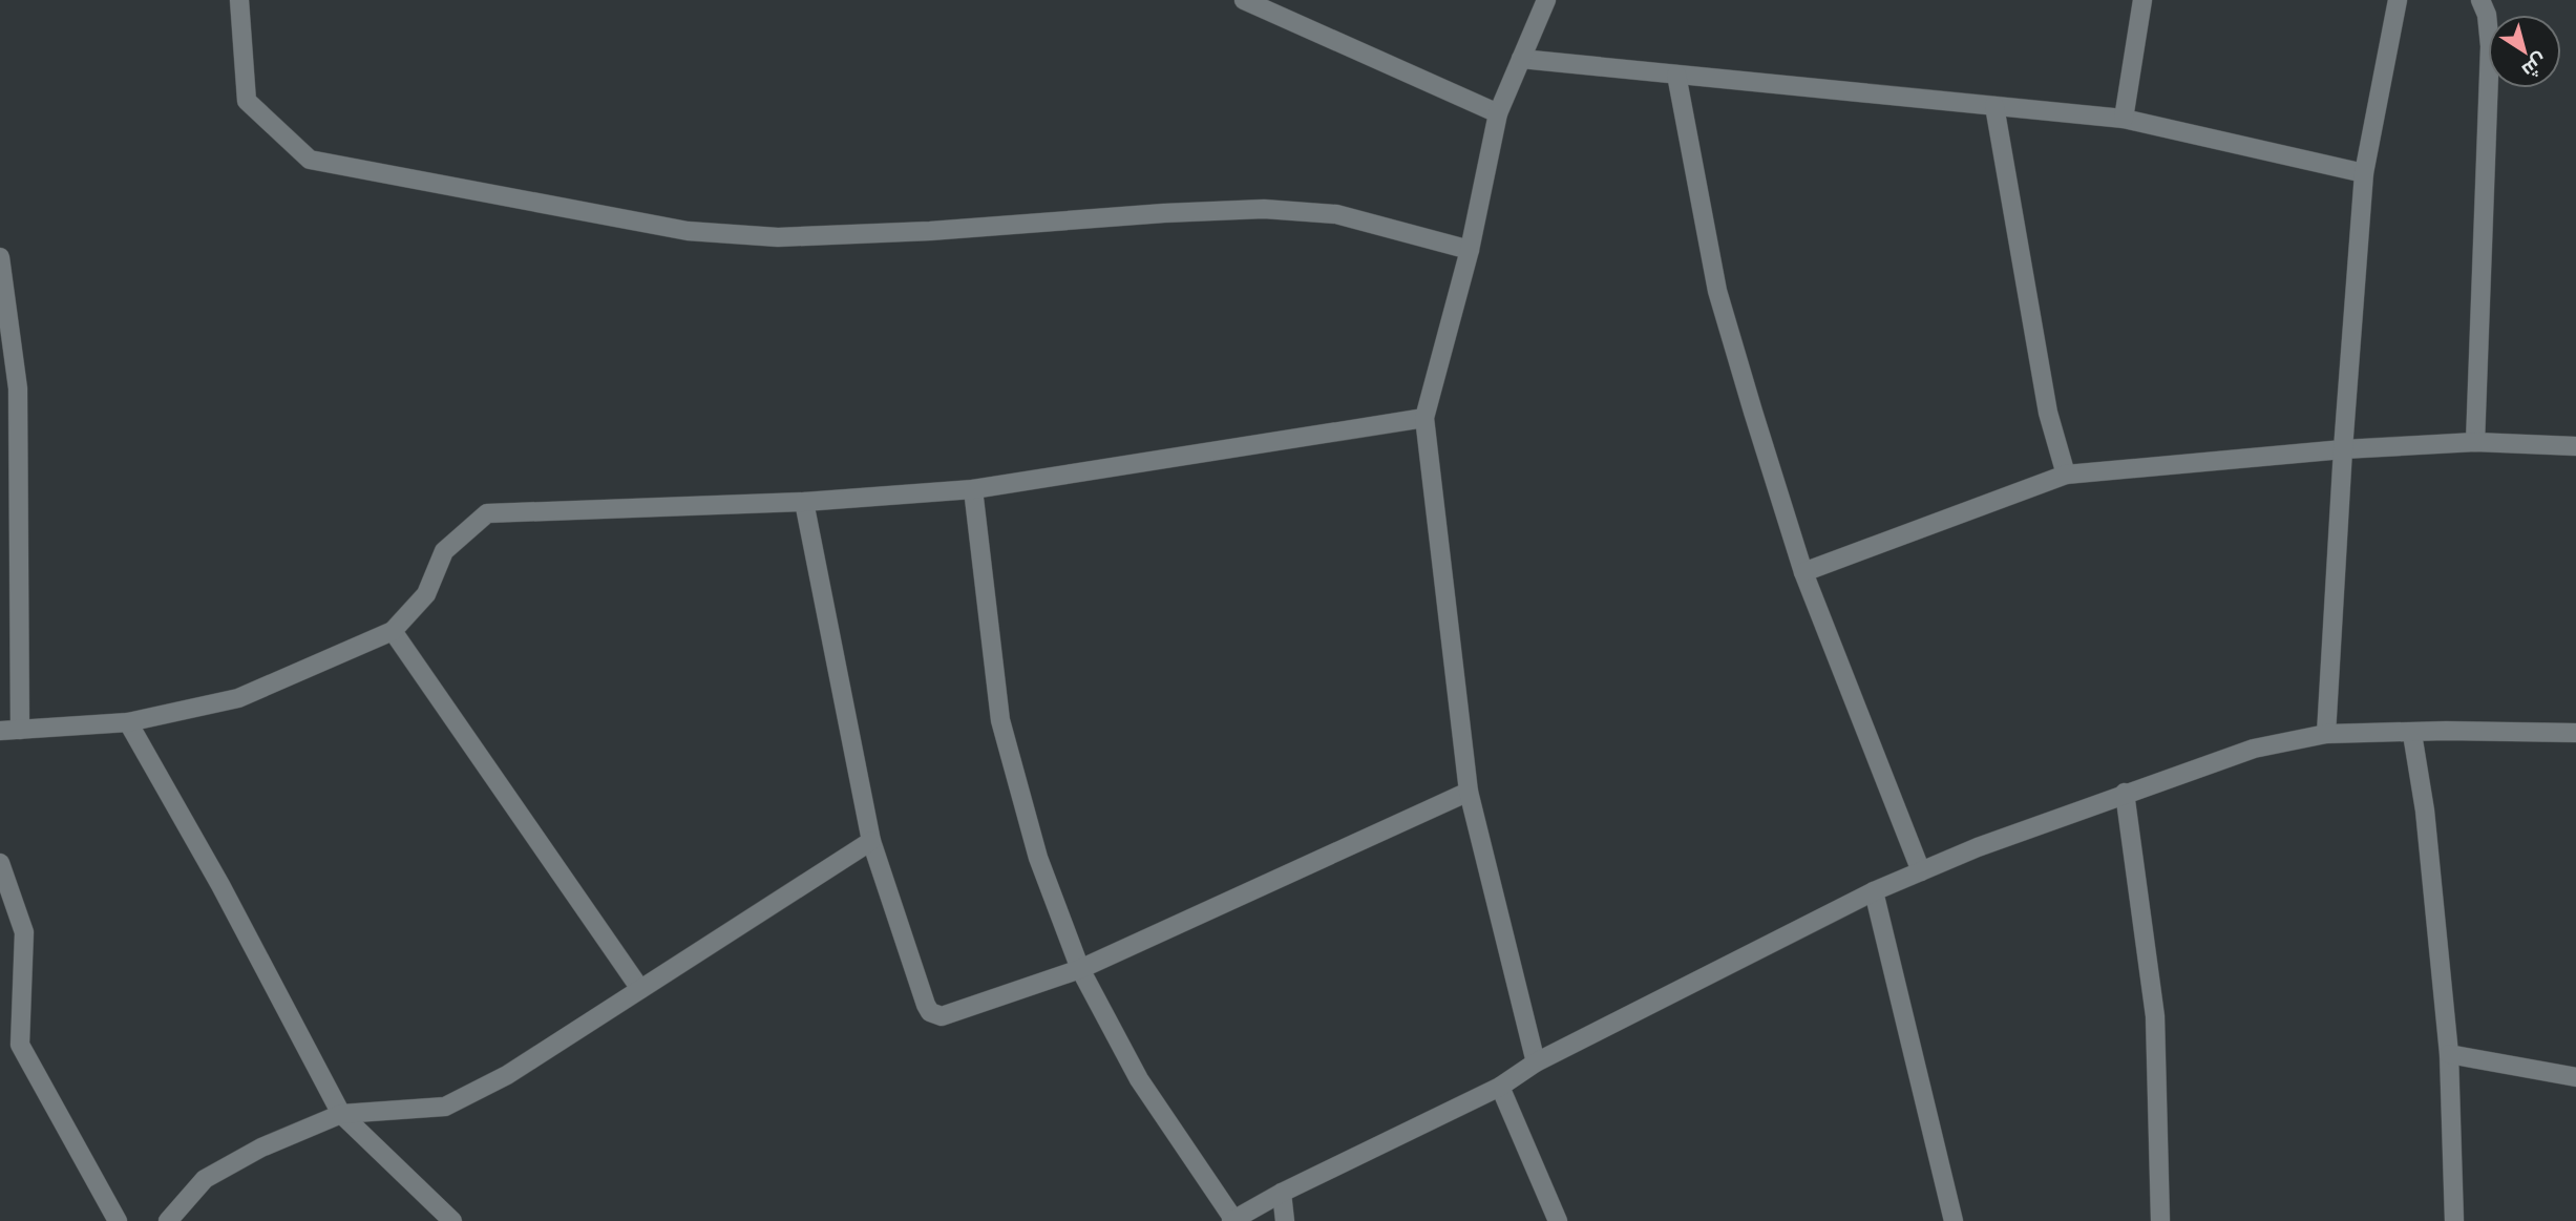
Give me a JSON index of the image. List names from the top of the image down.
{
  "north": "bottom right"
}
